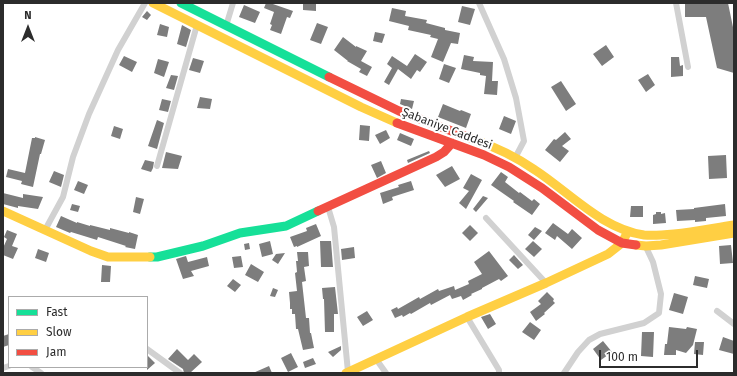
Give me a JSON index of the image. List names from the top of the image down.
{
  "streets": {
    "main road": ["Şabaniye Caddesi"]
  },
  "legend": ["Fast", "Slow", "Jam"],
  "scale_bar": "100 m",
  "north": "top"
}
